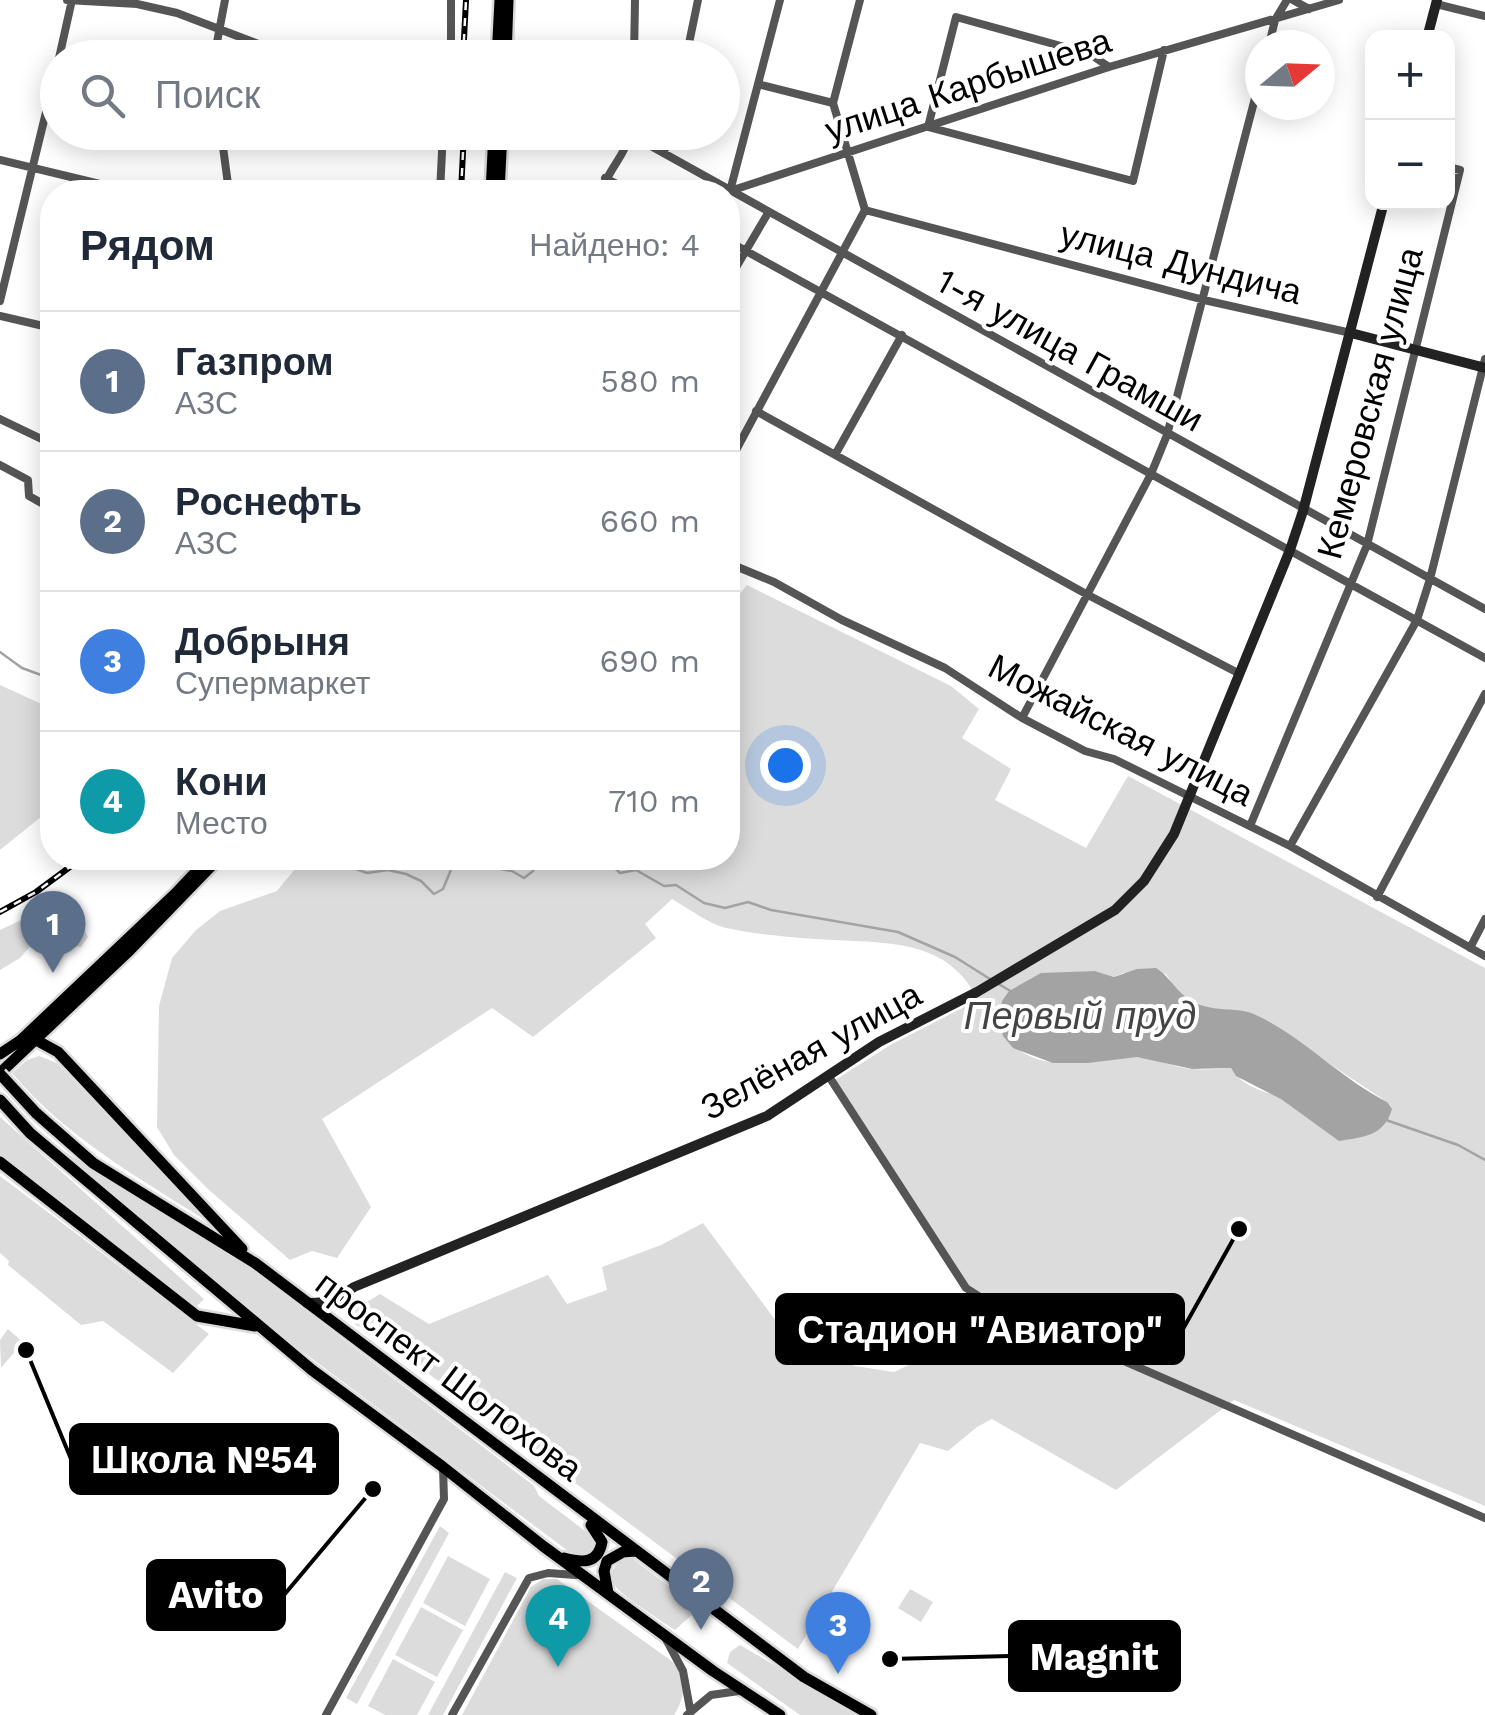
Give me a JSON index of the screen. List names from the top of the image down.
{
  "streets": {
    "main road": ["проспект Шолохова"],
    "street": [
      "улица Карбышева",
      "улица Дундича",
      "1-я улица Грамши",
      "Кемеровская улица",
      "Можайская улица",
      "Зелёная улица"
    ]
  },
  "crossings": [
    ["улица Дундича", "Кемеровская улица"],
    ["улица Дундича", "Зелёная улица"],
    ["1-я улица Грамши", "Кемеровская улица"],
    ["1-я улица Грамши", "Зелёная улица"],
    ["Кемеровская улица", "Можайская улица"],
    ["Можайская улица", "Зелёная улица"],
    ["Зелёная улица", "проспект Шолохова"]
  ],
  "water": ["Первый пруд"],
  "places": [
    "Стадион \"Авиатор\"",
    "Школа №54",
    "Avito",
    "Magnit"
  ],
  "north": "right",
  "page": {
    "map_buttons": ["+", "−"],
    "search": "Поиск",
    "heading": ["Рядом", "Найдено: 4"],
    "list": [
      {
        "mark": "1",
        "name": "Газпром",
        "note": "АЗС",
        "value": "580 m"
      },
      {
        "mark": "2",
        "name": "Роснефть",
        "note": "АЗС",
        "value": "660 m"
      },
      {
        "mark": "3",
        "name": "Добрыня",
        "note": "Супермаркет",
        "value": "690 m"
      },
      {
        "mark": "4",
        "name": "Кони",
        "note": "Место",
        "value": "710 m"
      }
    ],
    "pins": [
      "1",
      "2",
      "4",
      "3"
    ]
  }
}
